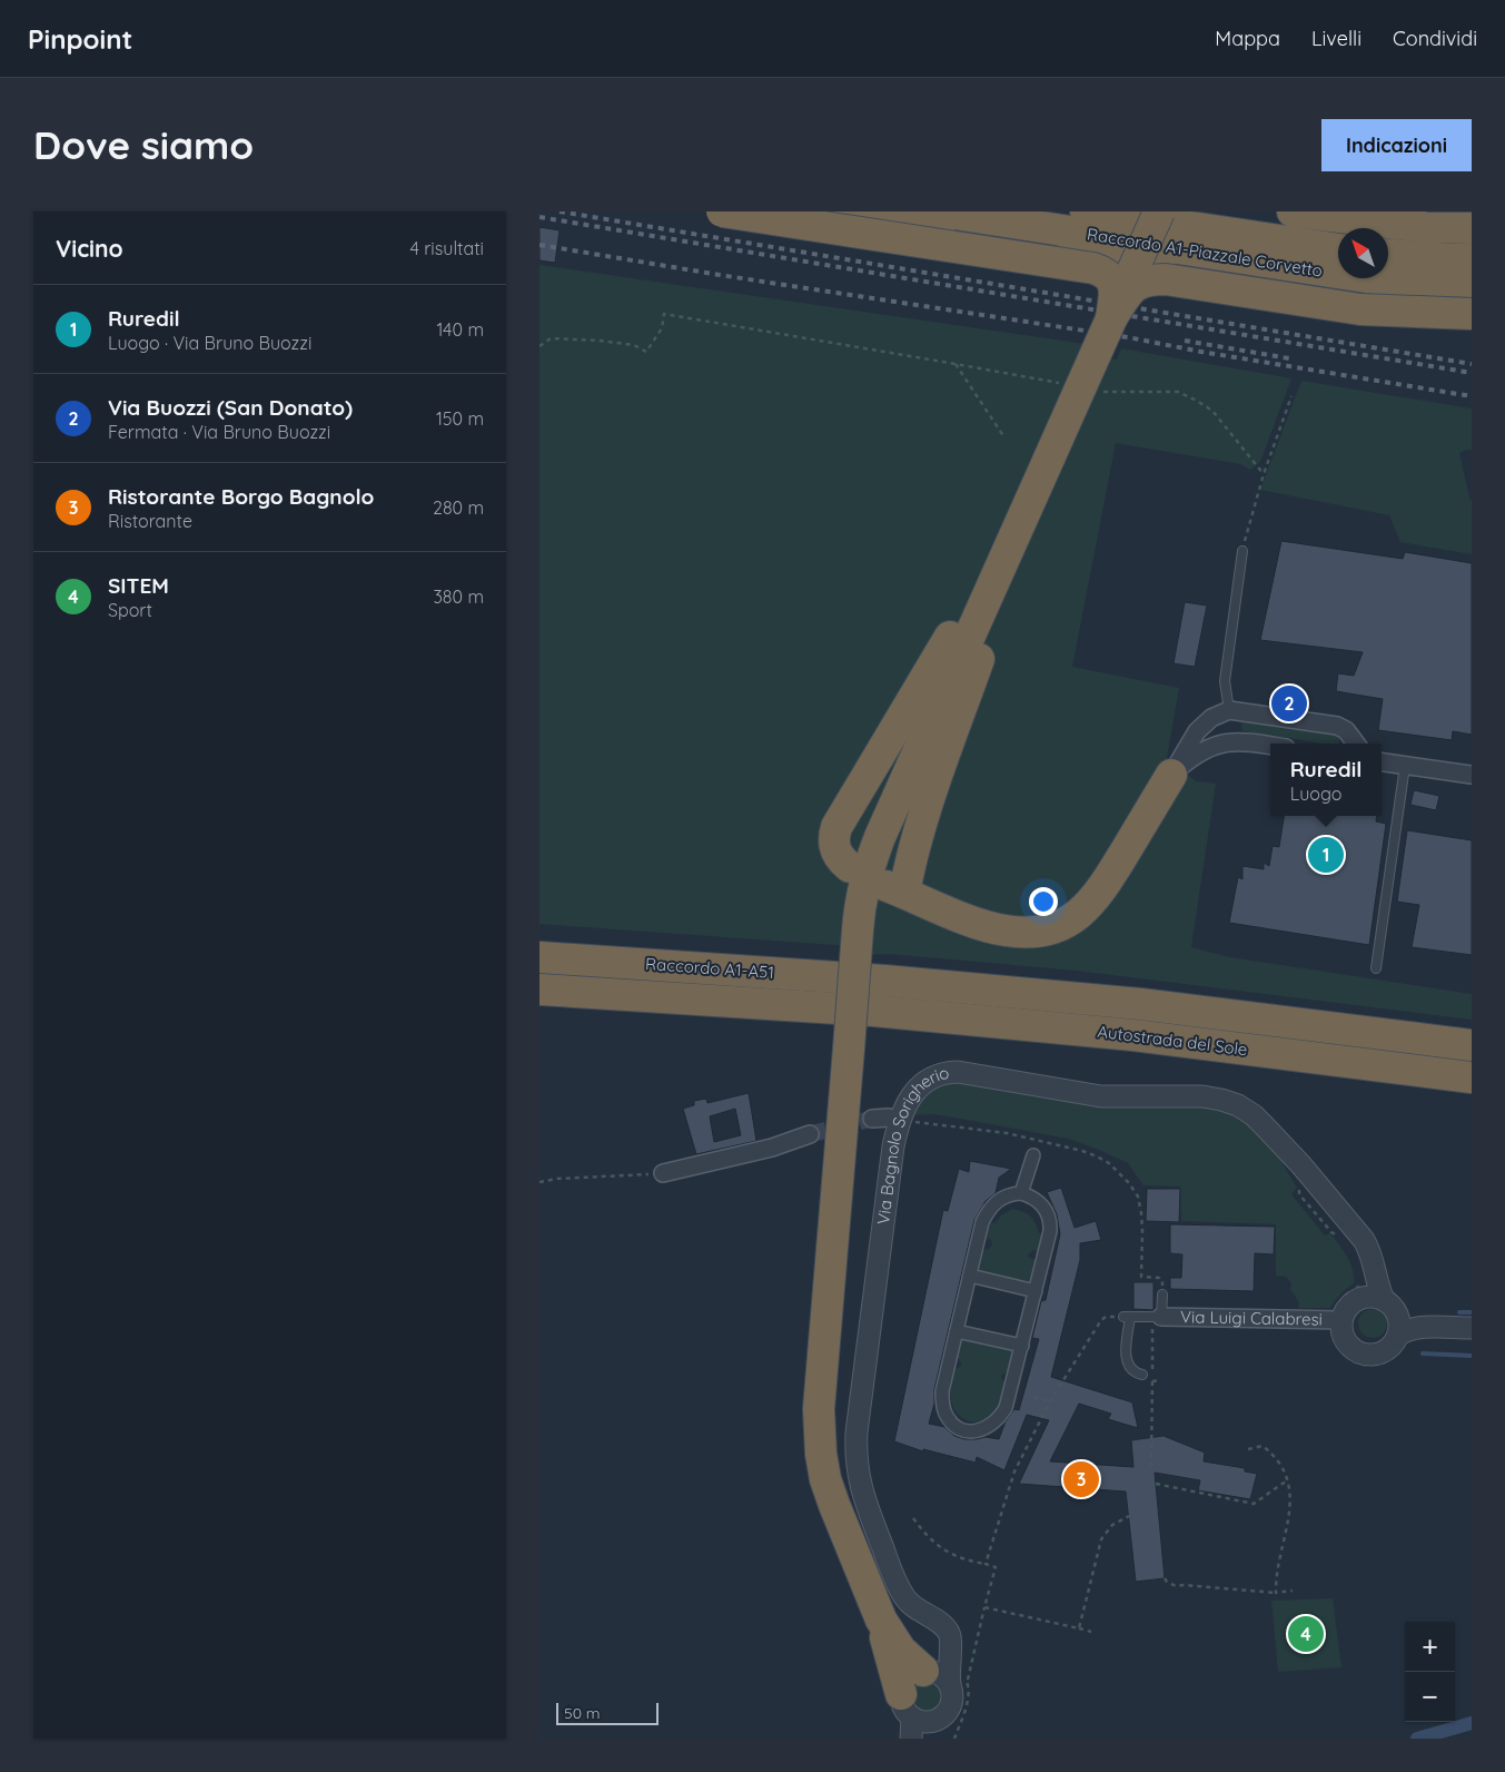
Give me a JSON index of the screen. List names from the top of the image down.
{
  "streets": {
    "highway": ["Raccordo A1-Piazzale Corvetto", "Raccordo A1-A51", "Autostrada del Sole"],
    "street": ["Via Bagnolo Sorigherio", "Via Luigi Calabresi"]
  },
  "crossings": [
    ["Raccordo A1-A51", "Autostrada del Sole"],
    ["Via Bagnolo Sorigherio", "Via Luigi Calabresi"]
  ],
  "scale_bar": "50 m",
  "north": "top left",
  "page": {
    "header": "Pinpoint",
    "nav": ["Mappa", "Livelli", "Condividi"],
    "buttons": "Indicazioni",
    "title": "Dove siamo",
    "heading": ["Vicino", "4 risultati"],
    "list": [
      {
        "mark": "1",
        "name": "Ruredil",
        "note": "Luogo · Via Bruno Buozzi",
        "value": "140 m"
      },
      {
        "mark": "2",
        "name": "Via Buozzi (San Donato)",
        "note": "Fermata · Via Bruno Buozzi",
        "value": "150 m"
      },
      {
        "mark": "3",
        "name": "Ristorante Borgo Bagnolo",
        "note": "Ristorante",
        "value": "280 m"
      },
      {
        "mark": "4",
        "name": "SITEM",
        "note": "Sport",
        "value": "380 m"
      }
    ],
    "pins": [
      "2",
      "1",
      "3",
      "4"
    ],
    "popup": ["Ruredil", "Luogo"],
    "map_buttons": ["+", "−"],
    "scale": "50 m"
  }
}
